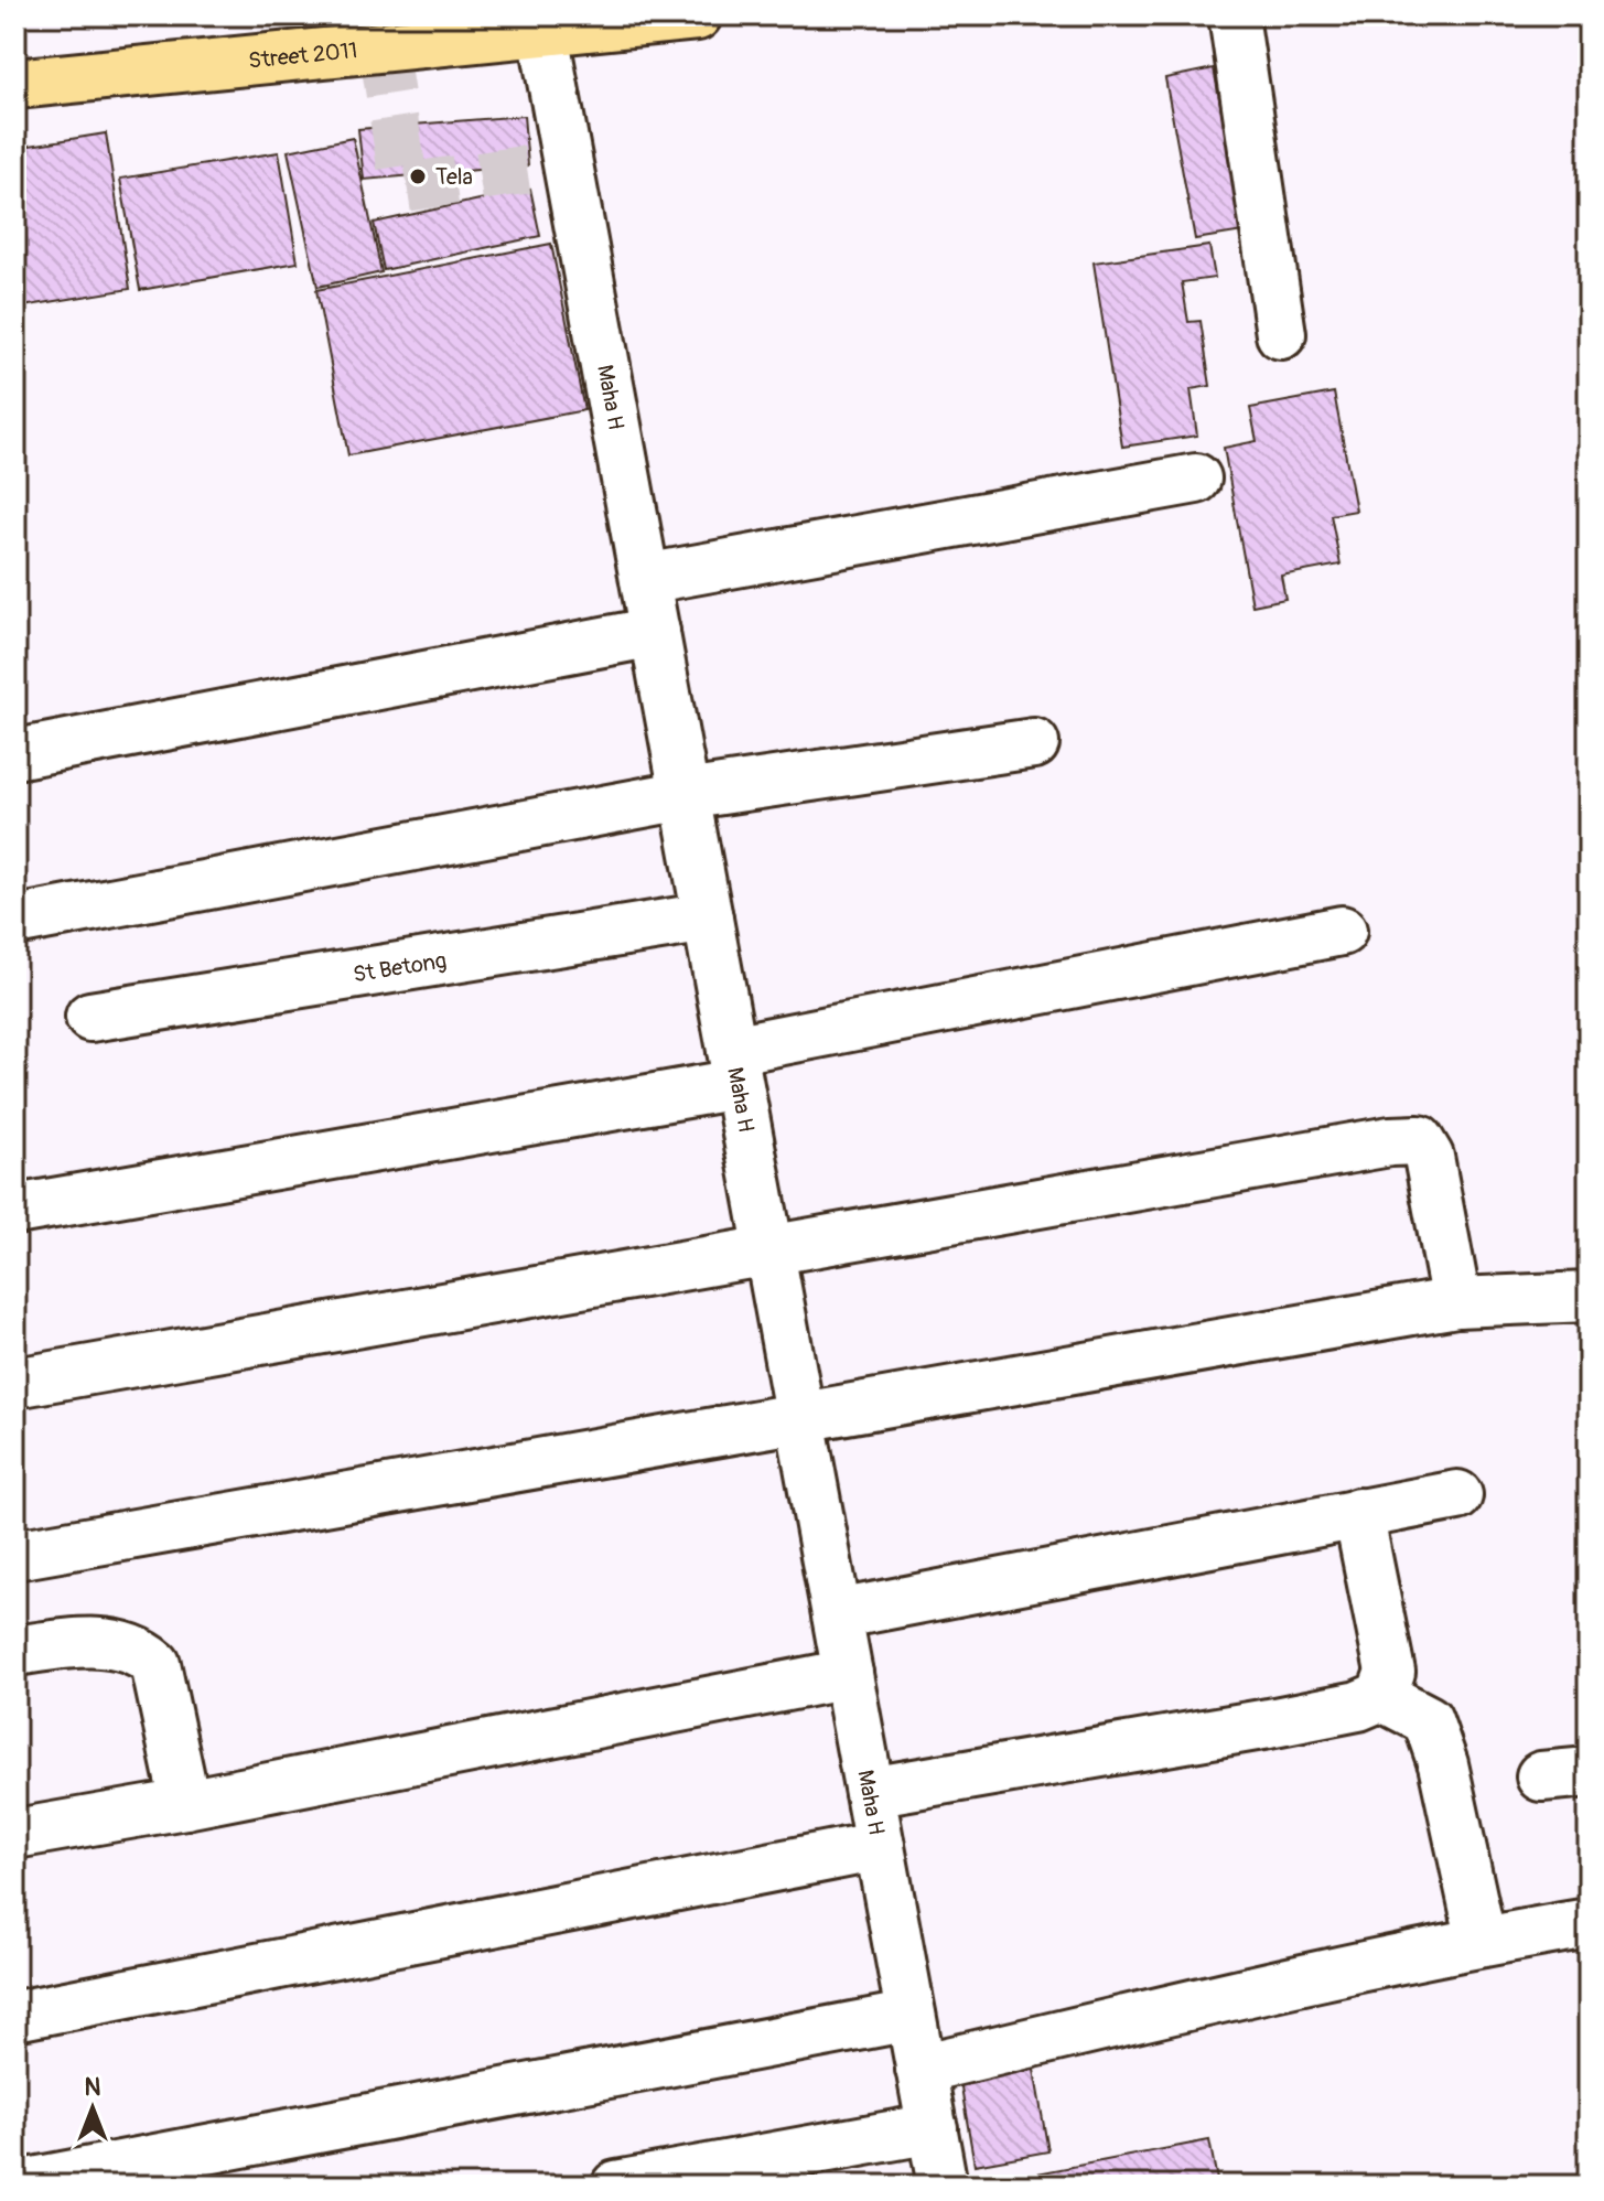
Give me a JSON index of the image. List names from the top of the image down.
{
  "streets": {
    "main road": ["Street 2011"],
    "street": ["Maha H", "St Betong"]
  },
  "crossings": [
    ["Street 2011", "Maha H"],
    ["Maha H", "St Betong"]
  ],
  "places": ["Tela"],
  "north": "top"
}
